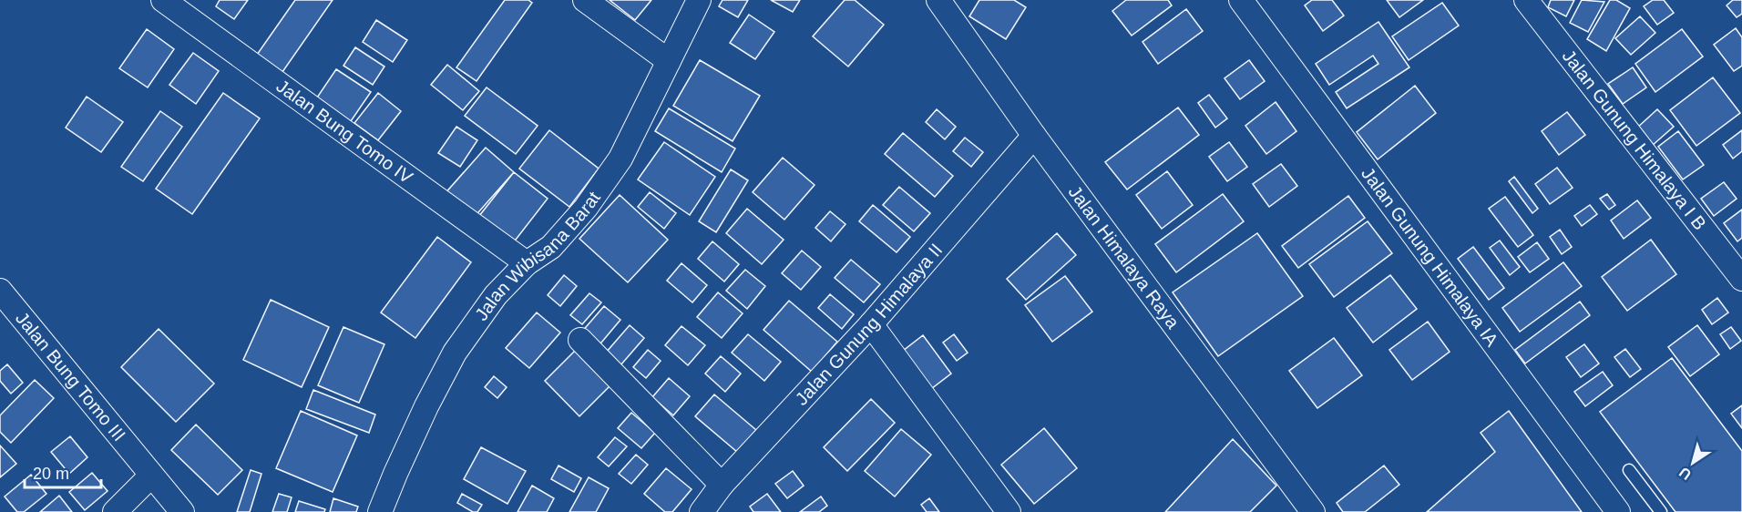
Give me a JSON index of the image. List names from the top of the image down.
{
  "streets": {
    "street": [
      "Jalan Bung Tomo IV",
      "Jalan Gunung Himalaya I B",
      "Jalan Wibisana Barat",
      "Jalan Gunung Himalaya IA",
      "Jalan Himalaya Raya",
      "Jalan Gunung Himalaya II",
      "Jalan Bung Tomo III"
    ]
  },
  "crossings": [
    ["Jalan Bung Tomo IV", "Jalan Wibisana Barat"],
    ["Jalan Himalaya Raya", "Jalan Gunung Himalaya II"]
  ],
  "scale_bar": "20 m",
  "north": "bottom left"
}
